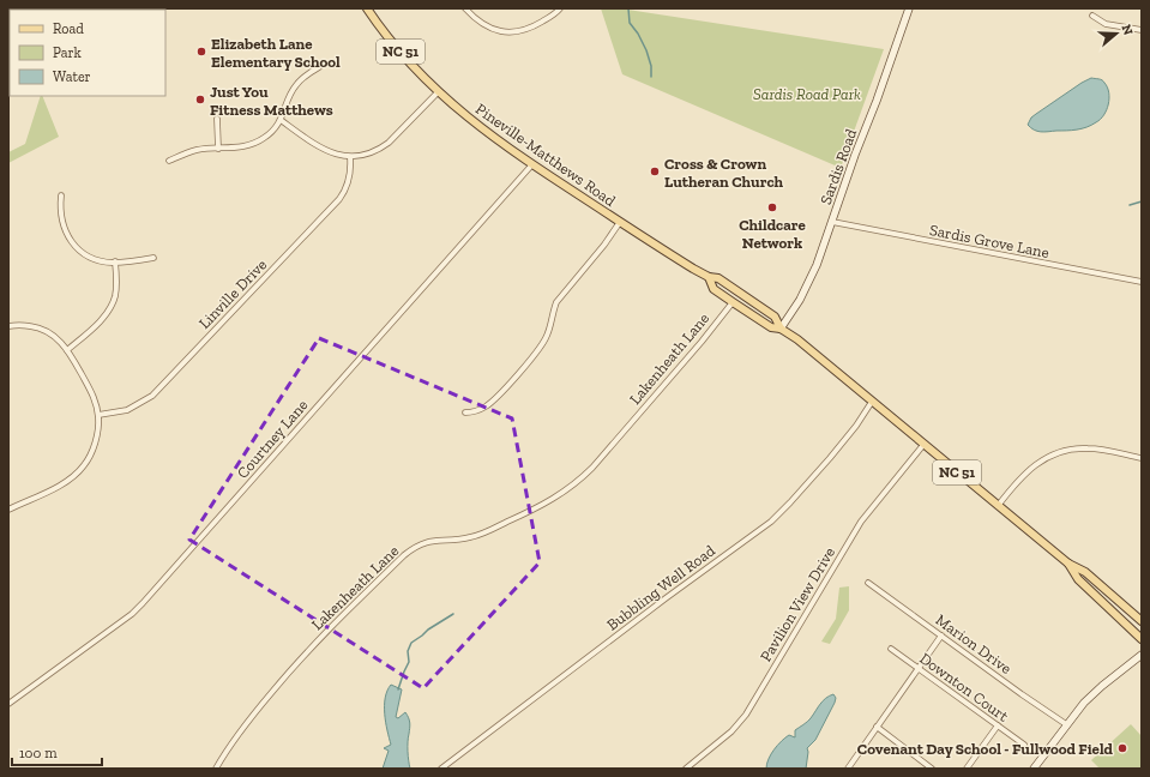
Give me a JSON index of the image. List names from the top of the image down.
{
  "streets": {
    "main road": ["NC 51", "Pineville-Matthews Road", "Sardis Road"],
    "street": [
      "Sardis Grove Lane",
      "Linville Drive",
      "Lakenheath Lane",
      "Courtney Lane",
      "Bubbling Well Road",
      "Pavilion View Drive",
      "Marion Drive",
      "Downton Court"
    ]
  },
  "crossings": [
    ["NC 51", "Pineville-Matthews Road"],
    ["NC 51", "Sardis Road"],
    ["NC 51", "Bubbling Well Road"],
    ["NC 51", "Pavilion View Drive"],
    ["Pineville-Matthews Road", "Sardis Road"],
    ["Pineville-Matthews Road", "Lakenheath Lane"],
    ["Pineville-Matthews Road", "Courtney Lane"],
    ["Sardis Road", "Sardis Grove Lane"]
  ],
  "parks": ["Sardis Road Park"],
  "places": [
    "Elizabeth Lane Elementary School",
    "Just You Fitness Matthews",
    "Cross & Crown Lutheran Church",
    "Childcare Network",
    "Covenant Day School - Fullwood Field"
  ],
  "legend": ["Road", "Park", "Water"],
  "scale_bar": "100 m",
  "north": "right"
}
